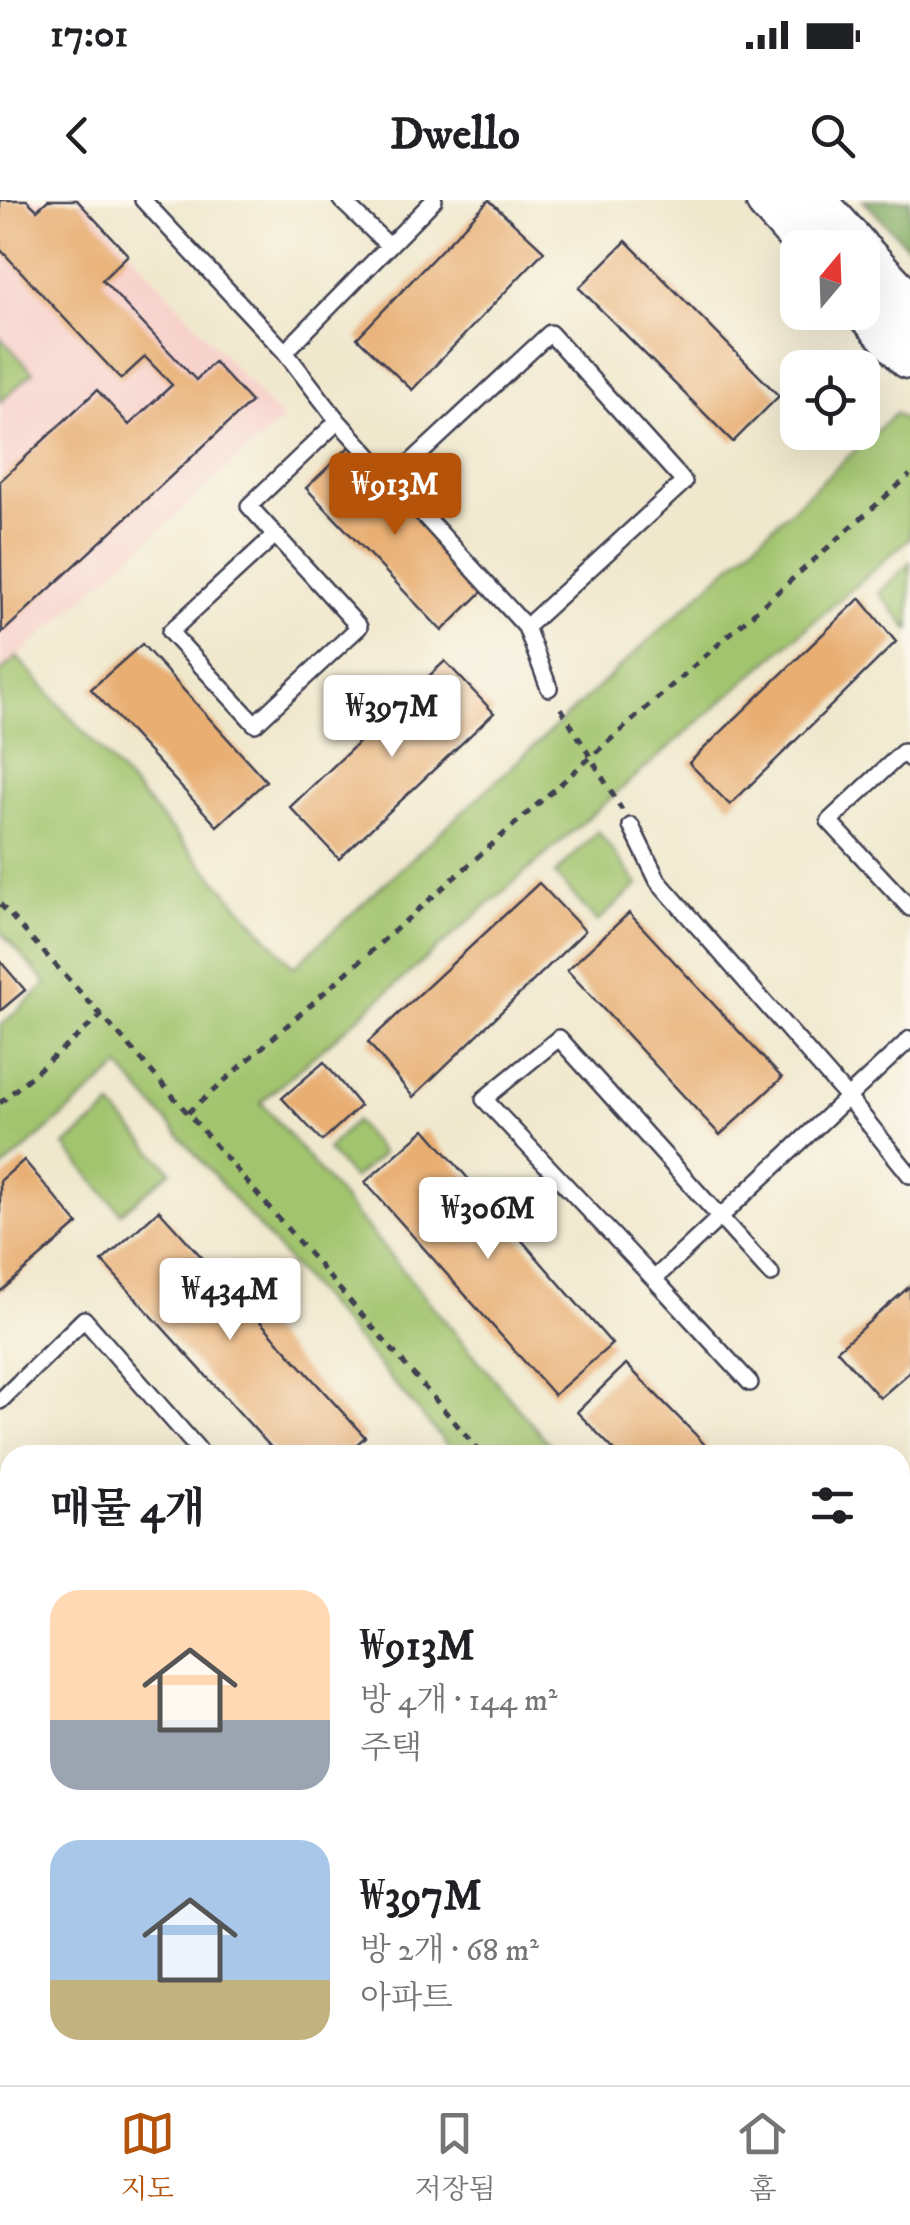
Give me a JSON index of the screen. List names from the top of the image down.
{
  "north": "top",
  "page": {
    "status": "17:01",
    "header": "Dwello",
    "price": [
      "₩913M",
      "₩397M",
      "₩306M",
      "₩434M"
    ],
    "heading": "매물 4개",
    "list": [
      {
        "name": "₩913M",
        "note": "방 4개 · 144 m² · 주택"
      },
      {
        "name": "₩397M",
        "note": "방 2개 · 68 m² · 아파트"
      }
    ],
    "tabs": ["지도", "저장됨", "홈"]
  }
}
